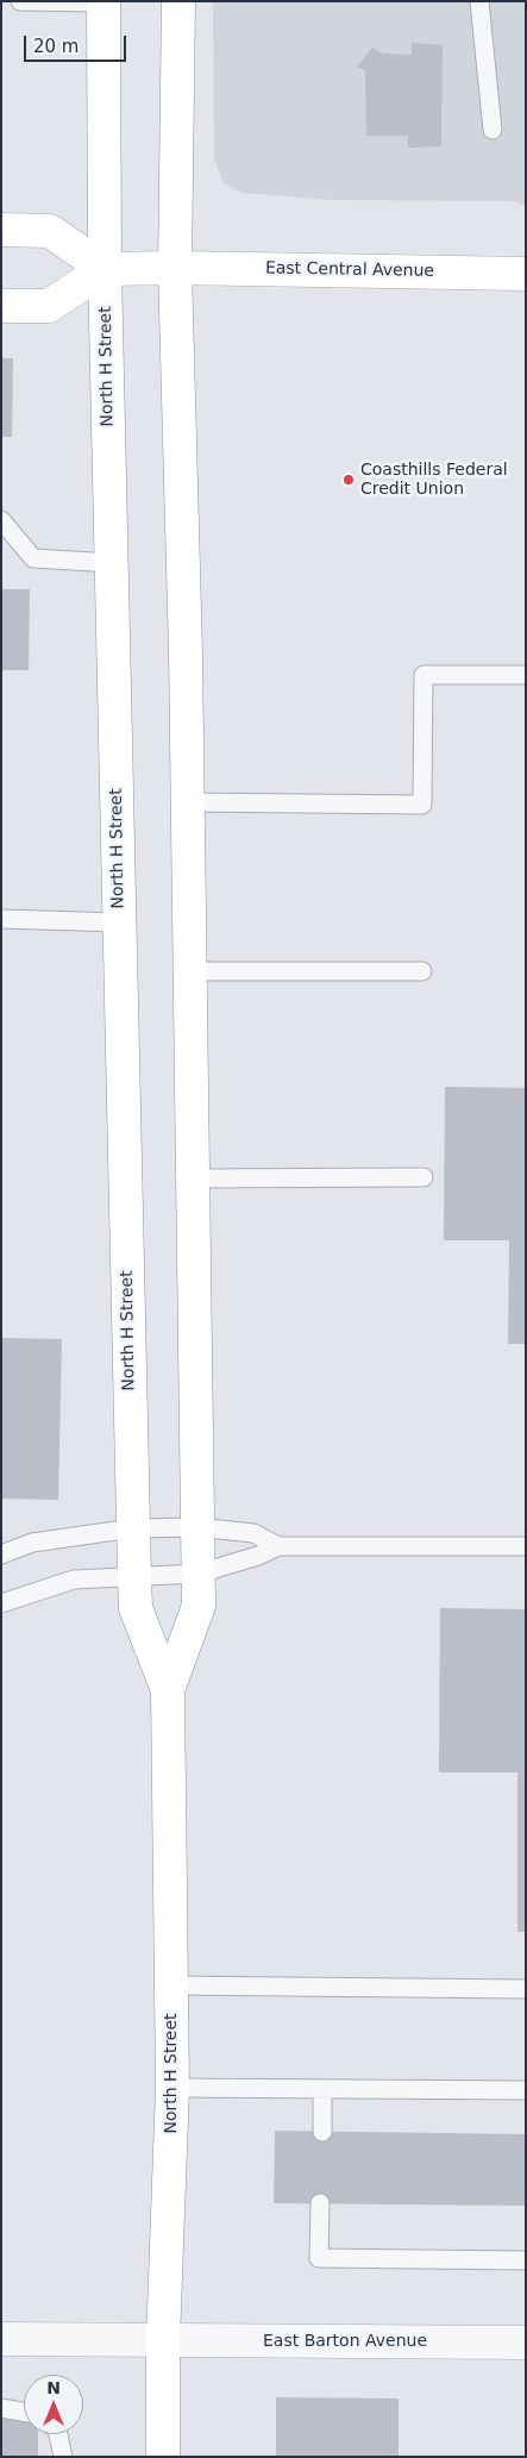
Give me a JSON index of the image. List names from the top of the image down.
{
  "streets": {
    "main road": ["East Central Avenue", "North H Street"],
    "street": ["East Barton Avenue"]
  },
  "crossings": [
    ["East Central Avenue", "North H Street"],
    ["North H Street", "East Barton Avenue"]
  ],
  "places": ["Coasthills Federal Credit Union"],
  "scale_bar": "20 m",
  "north": "top"
}
